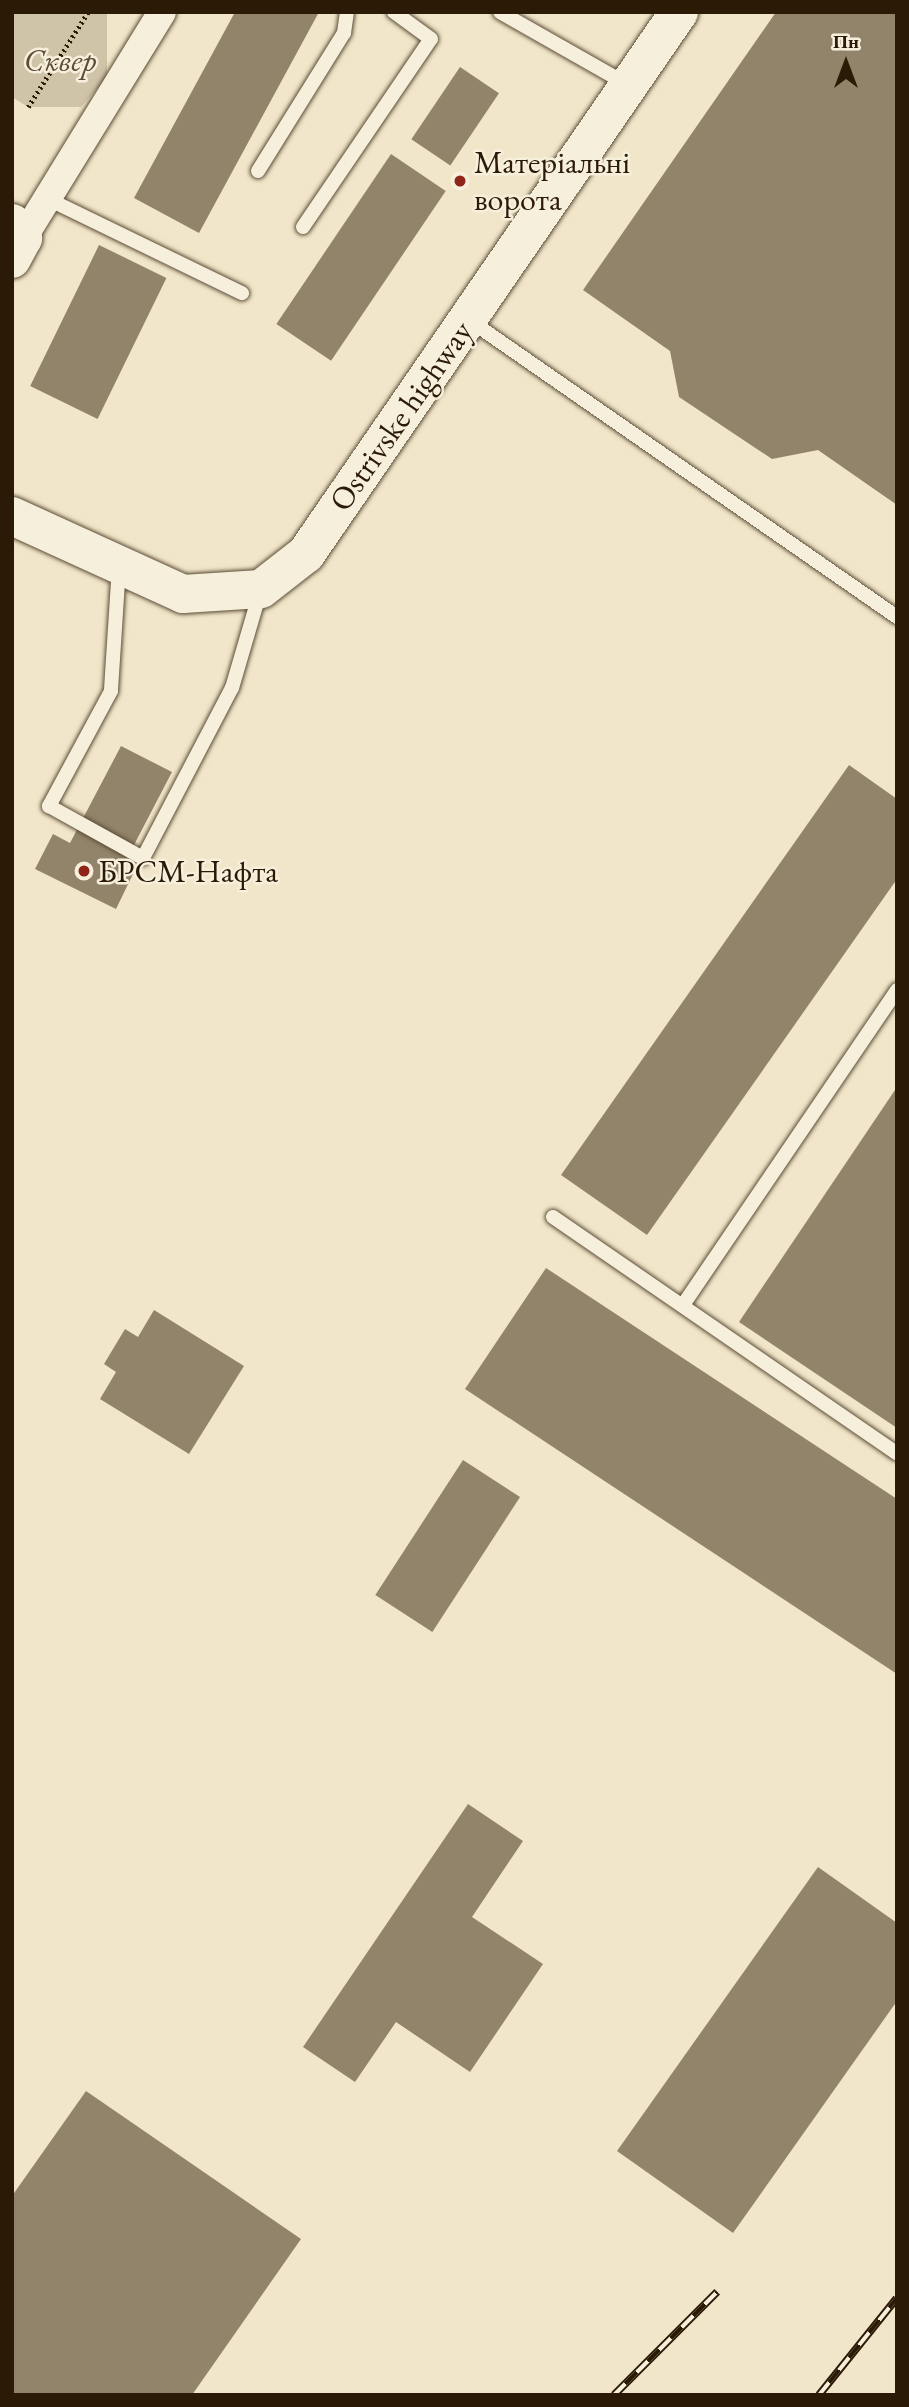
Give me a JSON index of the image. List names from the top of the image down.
{
  "streets": {
    "street": ["Ostrivske highway"]
  },
  "parks": ["Сквер"],
  "places": ["Матеріальні ворота", "БРСМ-Нафта"],
  "north": "top"
}
